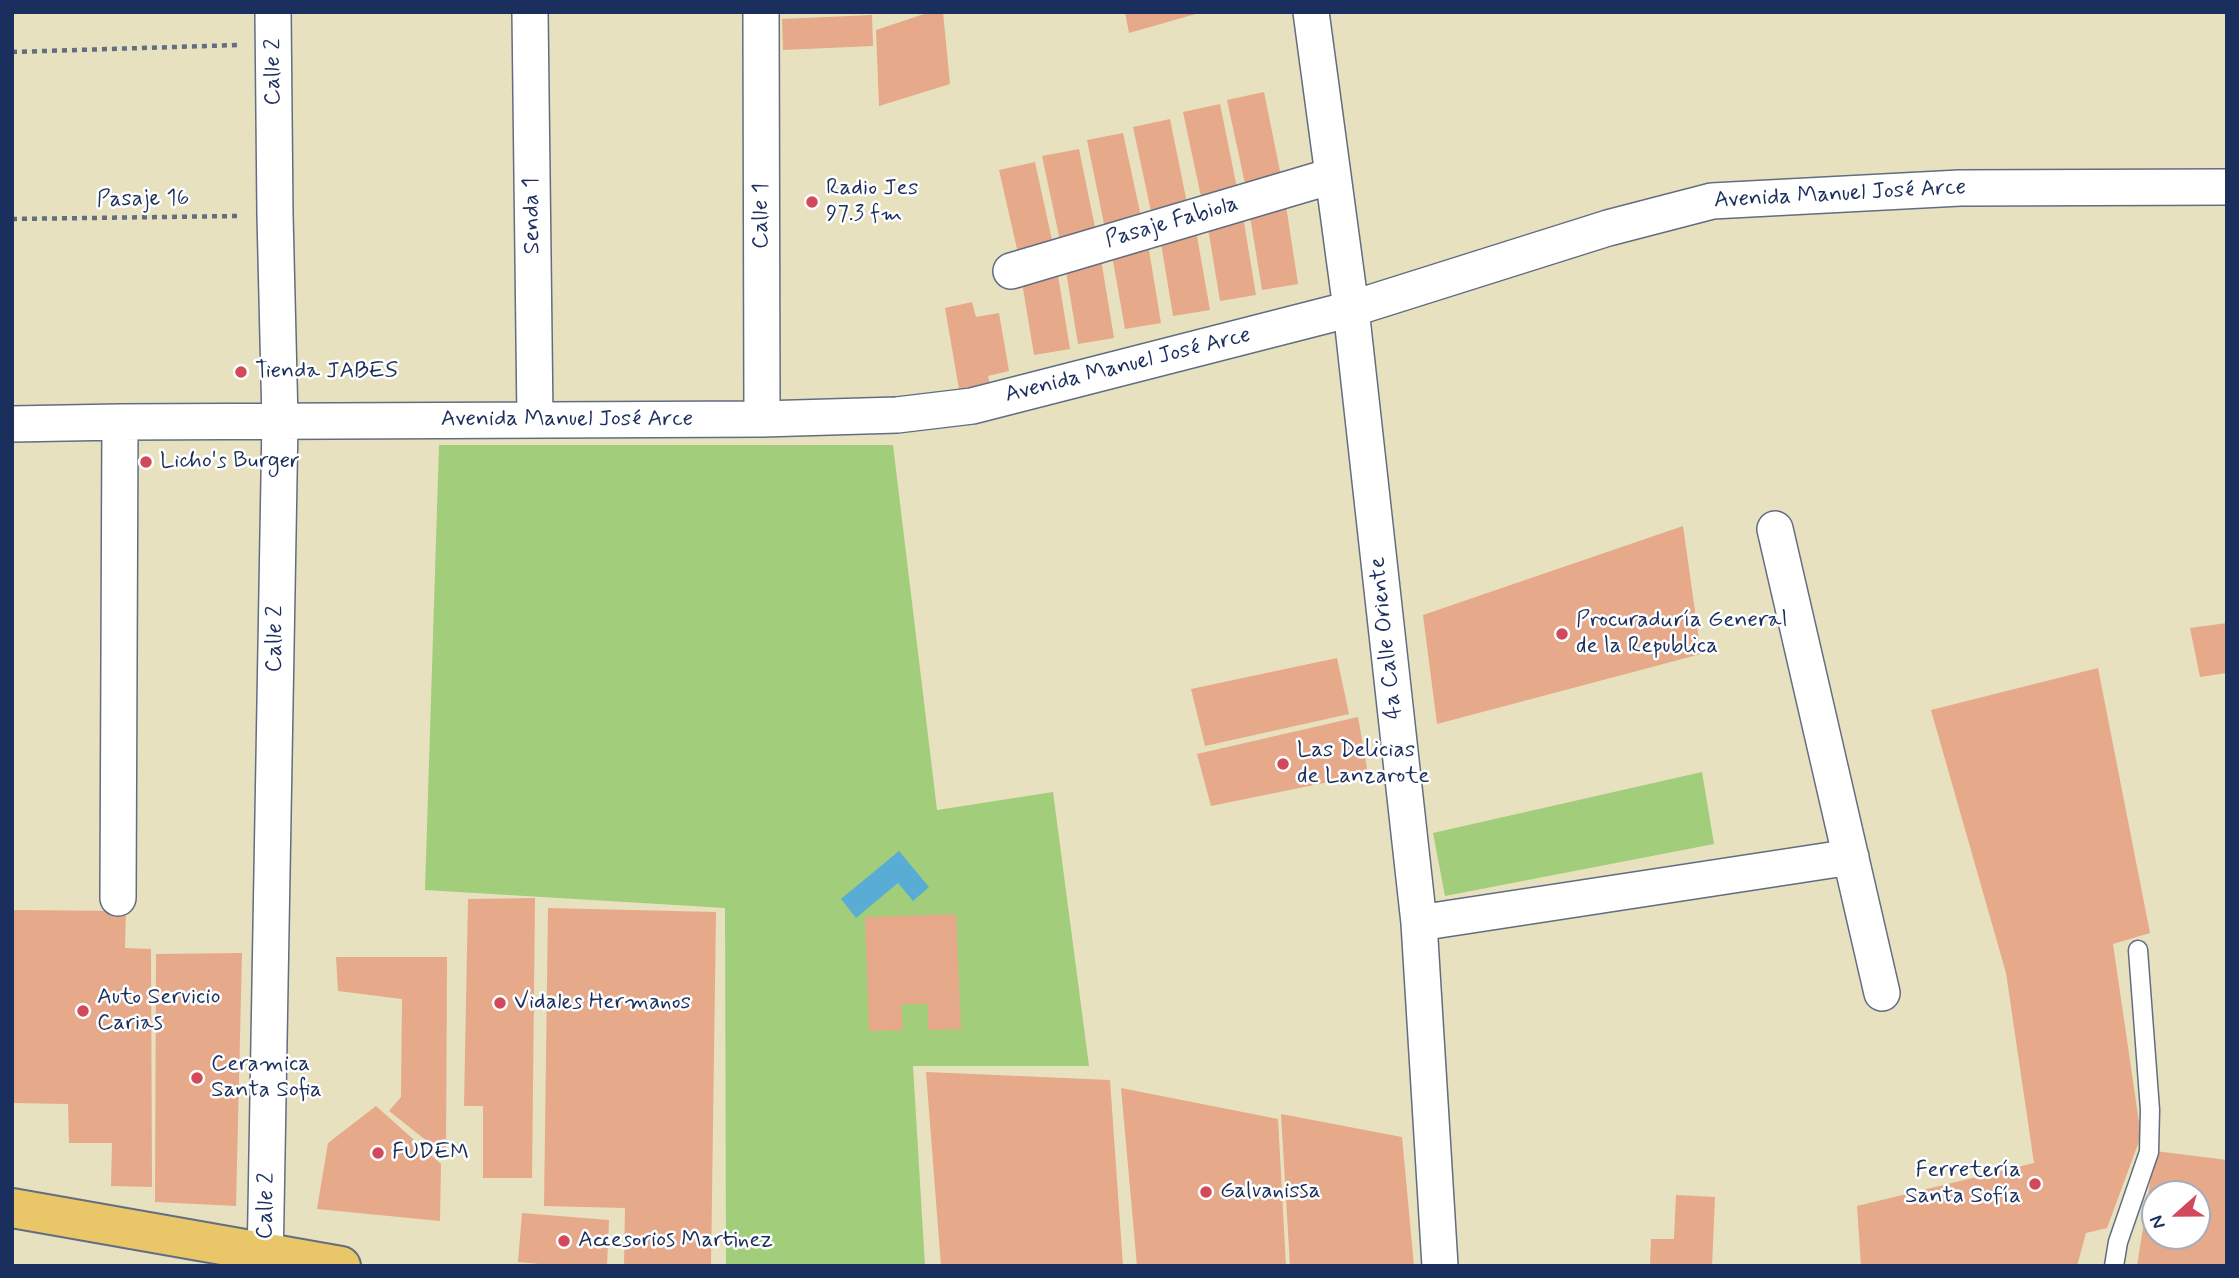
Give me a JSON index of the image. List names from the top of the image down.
{
  "streets": {
    "street": [
      "Calle 2",
      "Avenida Manuel José Arce",
      "Senda 1",
      "Calle 1",
      "Pasaje Fabiola",
      "4a Calle Oriente"
    ],
    "path": ["Pasaje 16"]
  },
  "crossings": [
    ["Calle 2", "Avenida Manuel José Arce"],
    ["Calle 2", "Pasaje 16"],
    ["Avenida Manuel José Arce", "Senda 1"],
    ["Avenida Manuel José Arce", "Calle 1"],
    ["Avenida Manuel José Arce", "4a Calle Oriente"],
    ["Pasaje Fabiola", "4a Calle Oriente"]
  ],
  "places": [
    "Radio Jes 97.3 fm",
    "Tienda JABES",
    "Licho's Burger",
    "Procuraduría General de la Republica",
    "Las Delicias de Lanzarote",
    "Vidales Hermanos",
    "Auto Servicio Carias",
    "Ceramica Santa Sofia",
    "FUDEM",
    "Ferretería Santa Sofía",
    "Galvanissa",
    "Accesorios Martinez"
  ],
  "north": "left"
}
